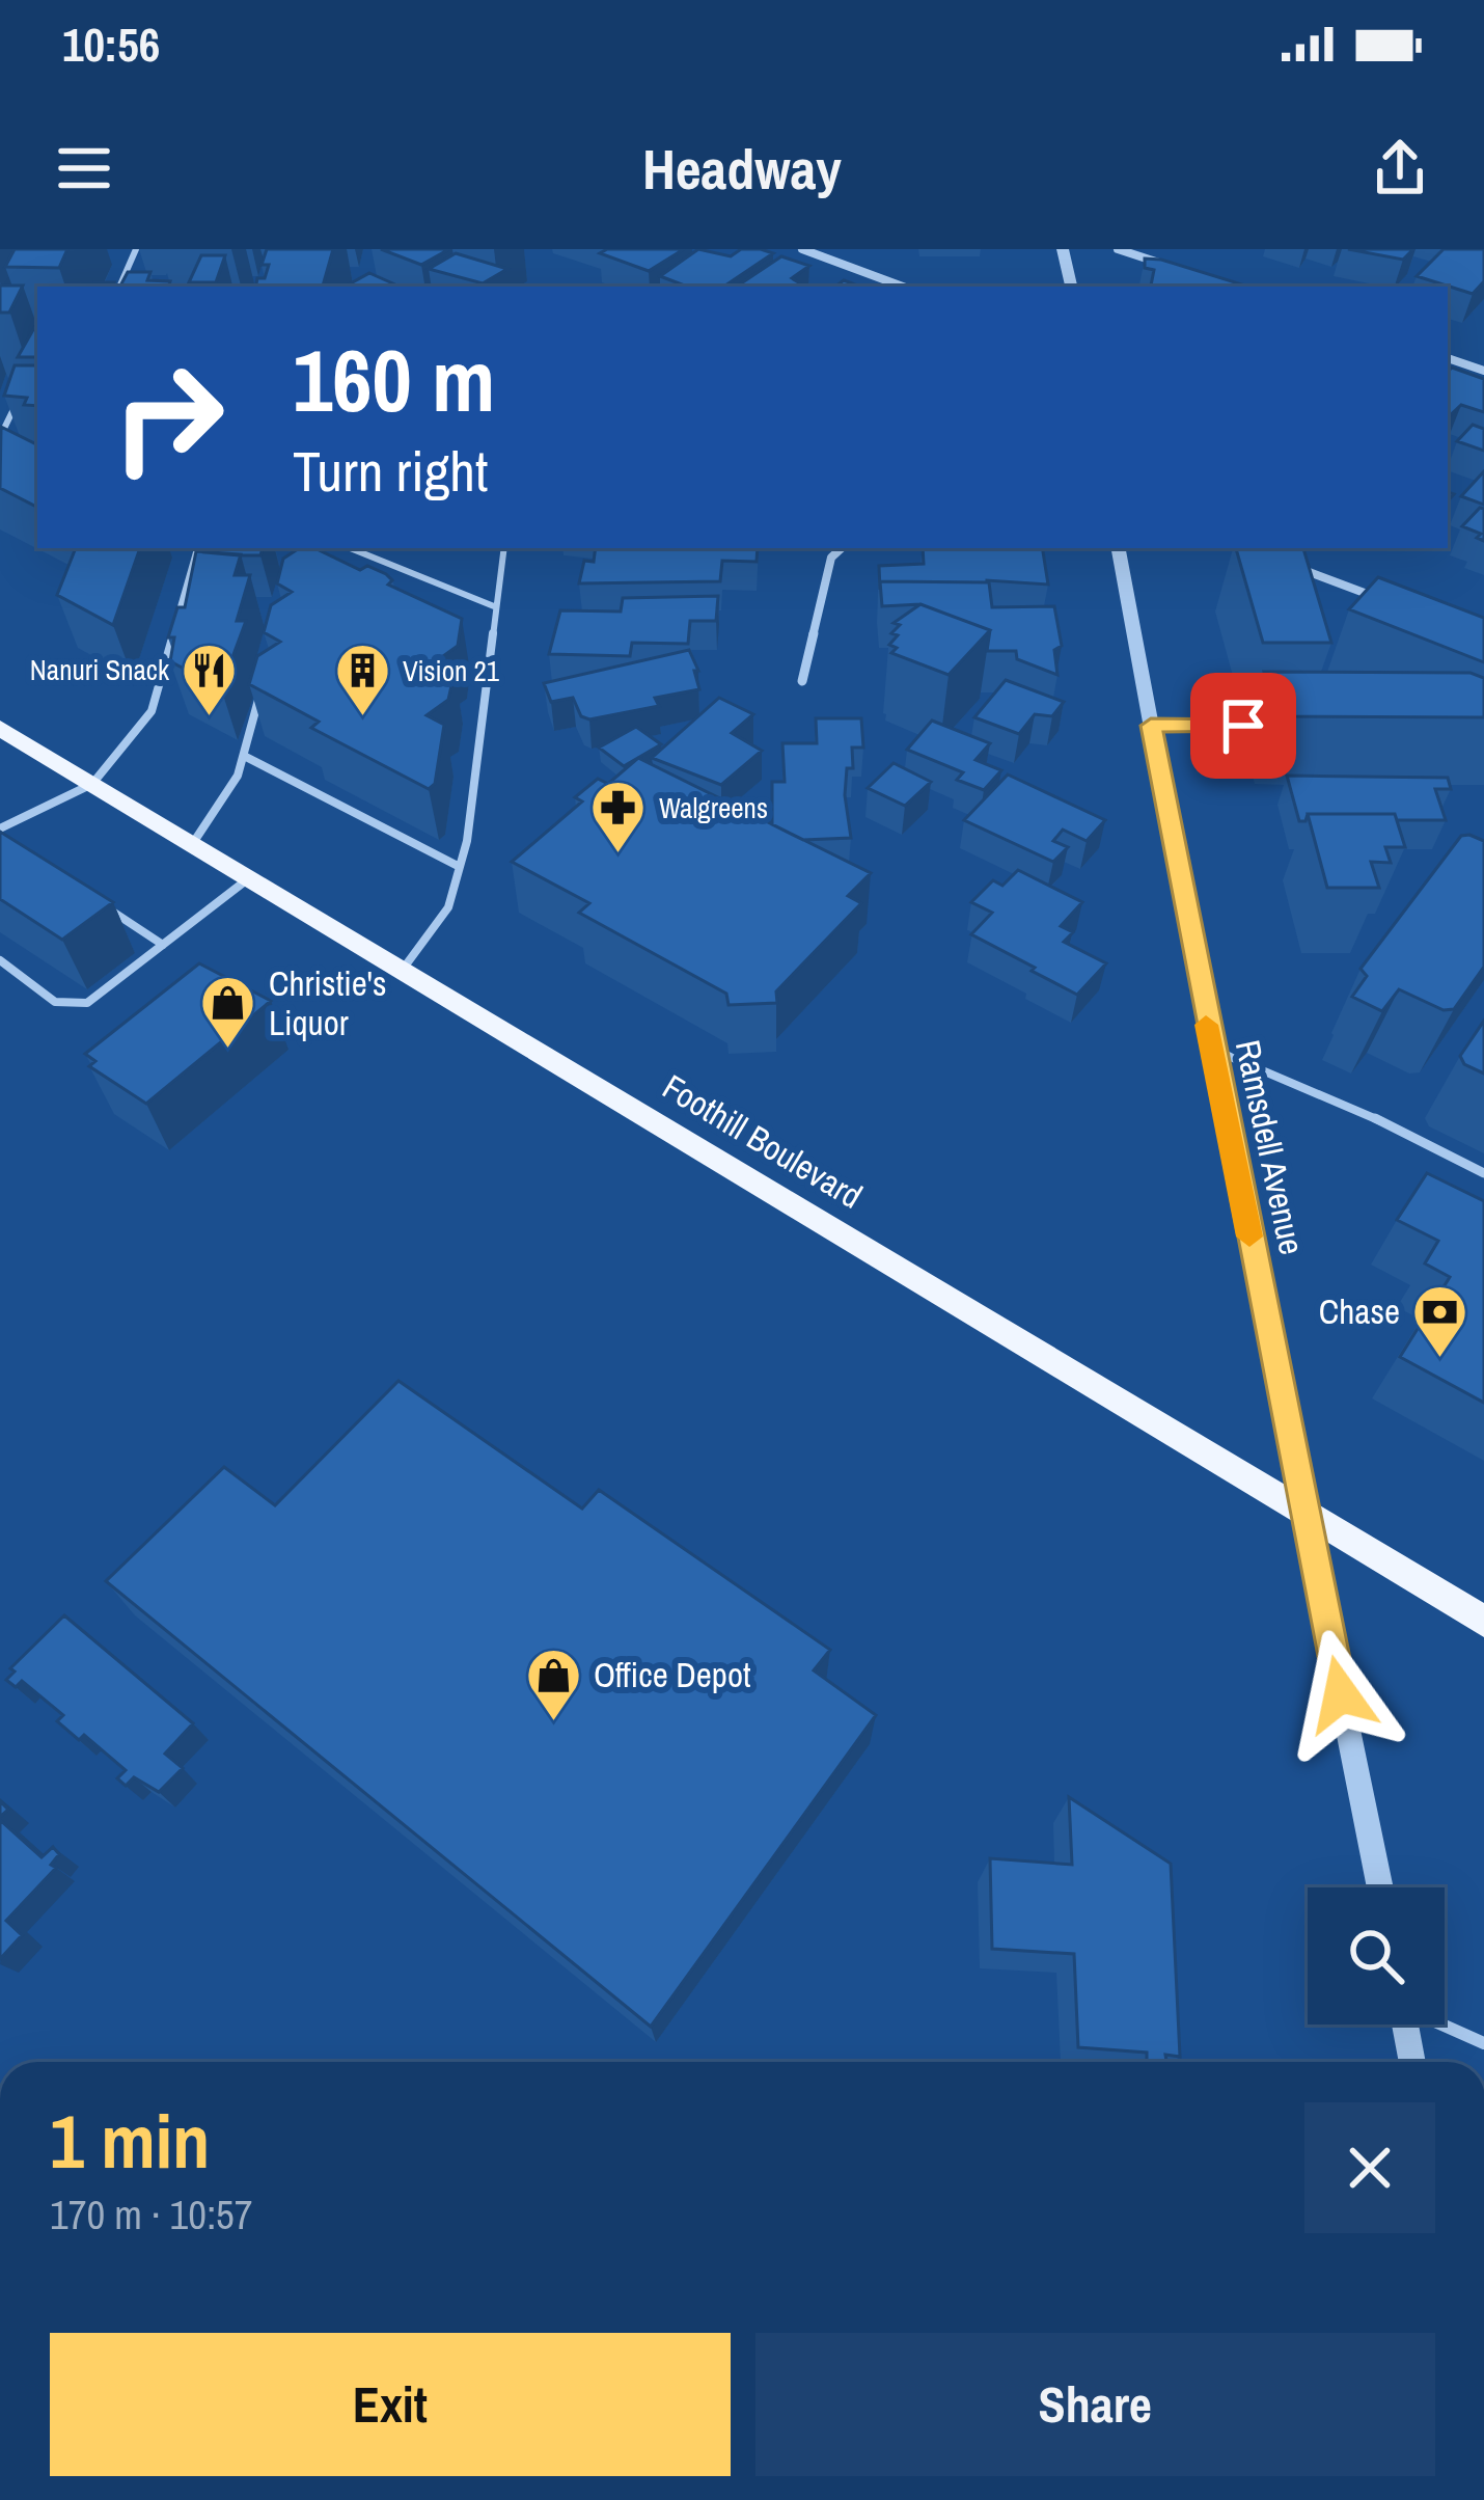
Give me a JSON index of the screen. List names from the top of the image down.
{
  "streets": {
    "main road": ["Foothill Boulevard"],
    "street": ["Ramsdell Avenue"]
  },
  "crossings": [
    ["Foothill Boulevard", "Ramsdell Avenue"]
  ],
  "places": {
    "restaurant": ["Nanuri Snack"],
    "building": ["Vision 21"],
    "pharmacy": ["Walgreens"],
    "shop": ["Christie's Liquor", "Office Depot"],
    "bank": ["Chase"]
  },
  "page": {
    "status": "10:56",
    "header": "Headway",
    "turn": ["160 m", "Turn right"],
    "heading": ["1 min", "170 m · 10:57"],
    "buttons": ["Exit", "Share"]
  }
}
